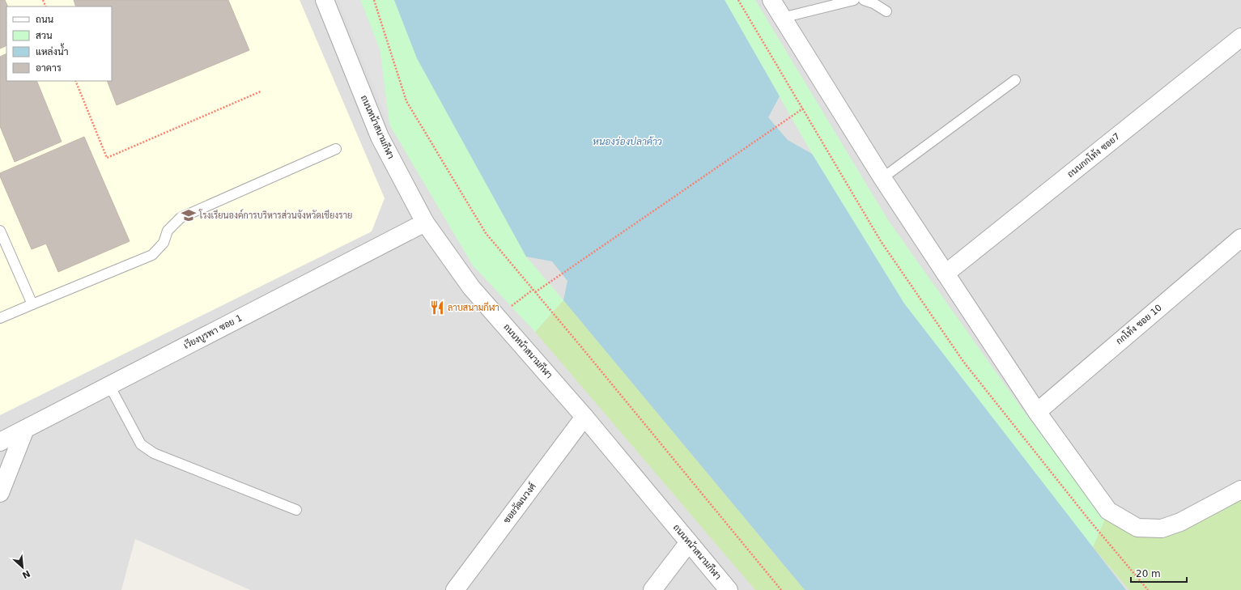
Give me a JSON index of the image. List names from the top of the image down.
{
  "streets": {
    "street": [
      "ถนนหน้าสนามกีฬา",
      "ถนนกกโท้ง ซอย7",
      "กกโท้ง ซอย 10",
      "เวียงบูรพา ซอย 1",
      "ซอยวัฒนวงศ์"
    ]
  },
  "crossings": [
    ["ถนนหน้าสนามกีฬา", "เวียงบูรพา ซอย 1"],
    ["ถนนหน้าสนามกีฬา", "ซอยวัฒนวงศ์"]
  ],
  "water": ["หนองร่องปลาค้าว"],
  "places": {
    "school or university": ["โรงเรียนองค์การบริหารส่วนจังหวัดเชียงราย"],
    "restaurant": ["ลาบสนามกีฬา"]
  },
  "legend": [
    "ถนน",
    "สวน",
    "แหล่งน้ำ",
    "อาคาร"
  ],
  "scale_bar": "20 m",
  "north": "bottom right"
}
